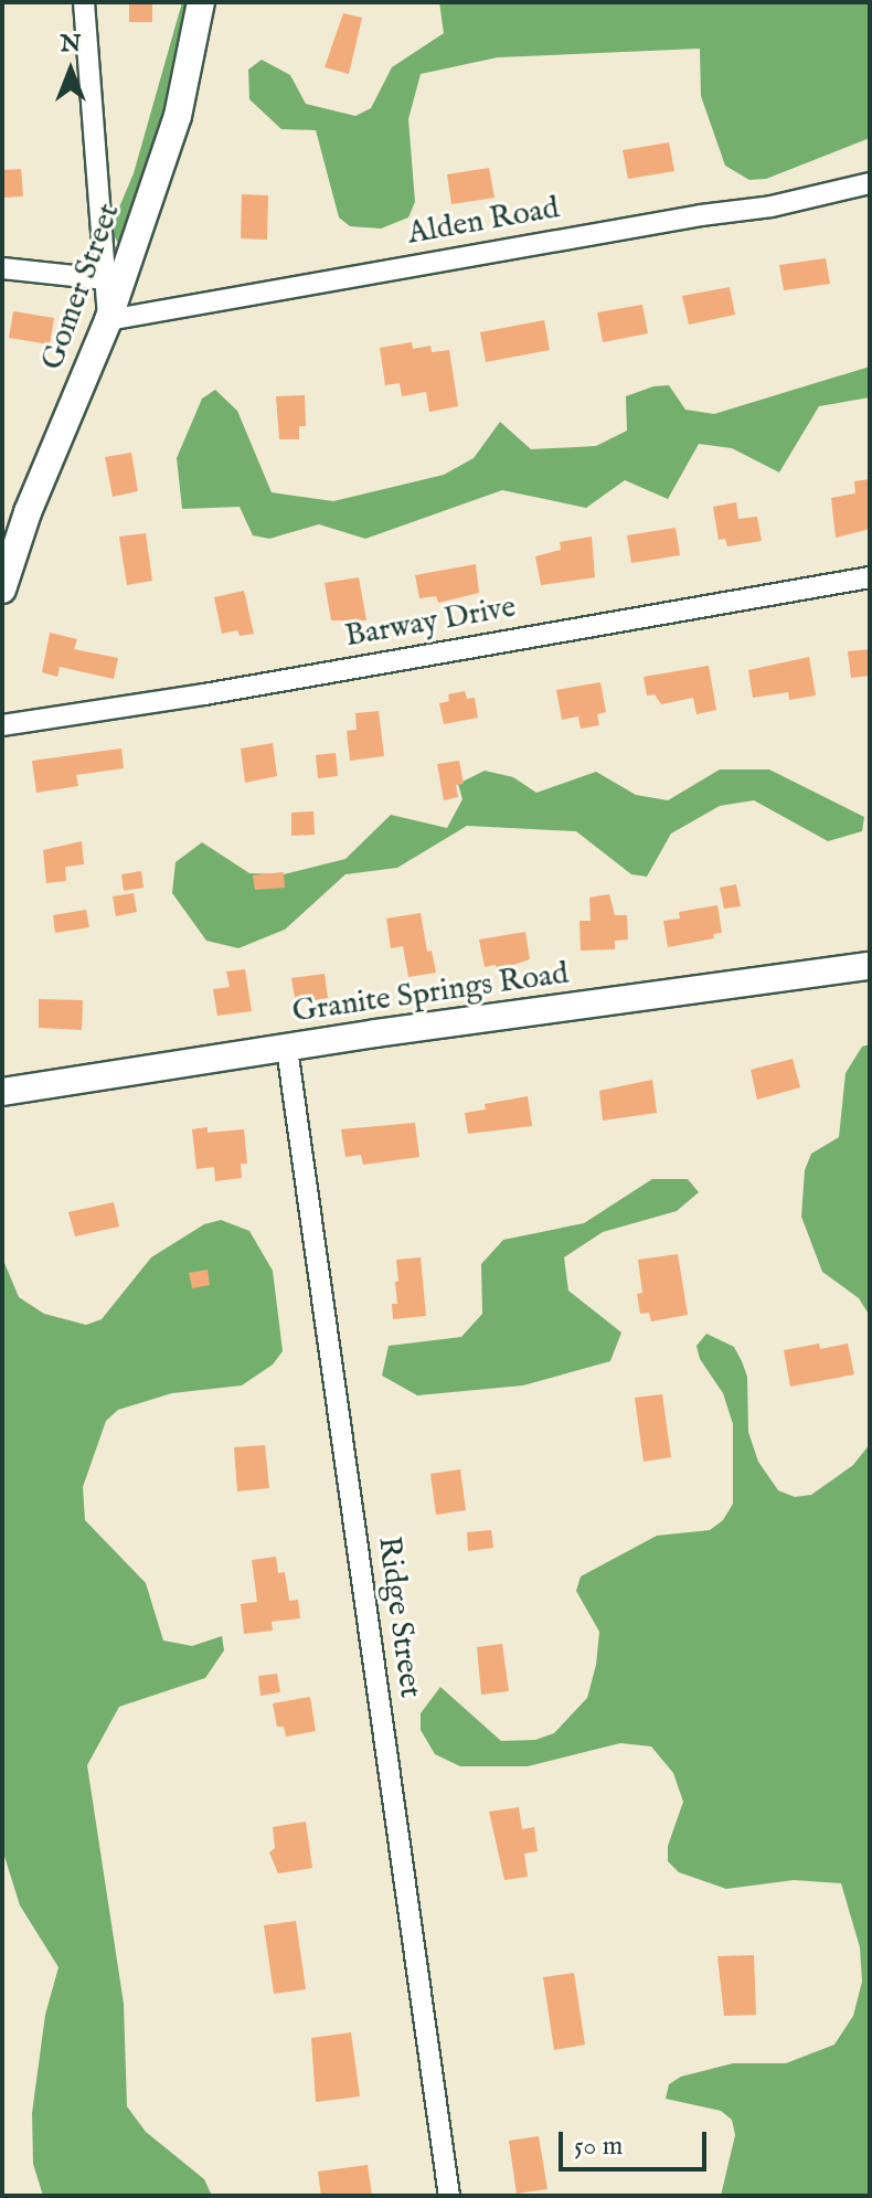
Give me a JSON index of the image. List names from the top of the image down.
{
  "streets": {
    "street": [
      "Alden Road",
      "Gomer Street",
      "Barway Drive",
      "Granite Springs Road",
      "Ridge Street"
    ]
  },
  "crossings": [
    ["Alden Road", "Gomer Street"],
    ["Granite Springs Road", "Ridge Street"]
  ],
  "scale_bar": "50 m",
  "north": "top"
}
